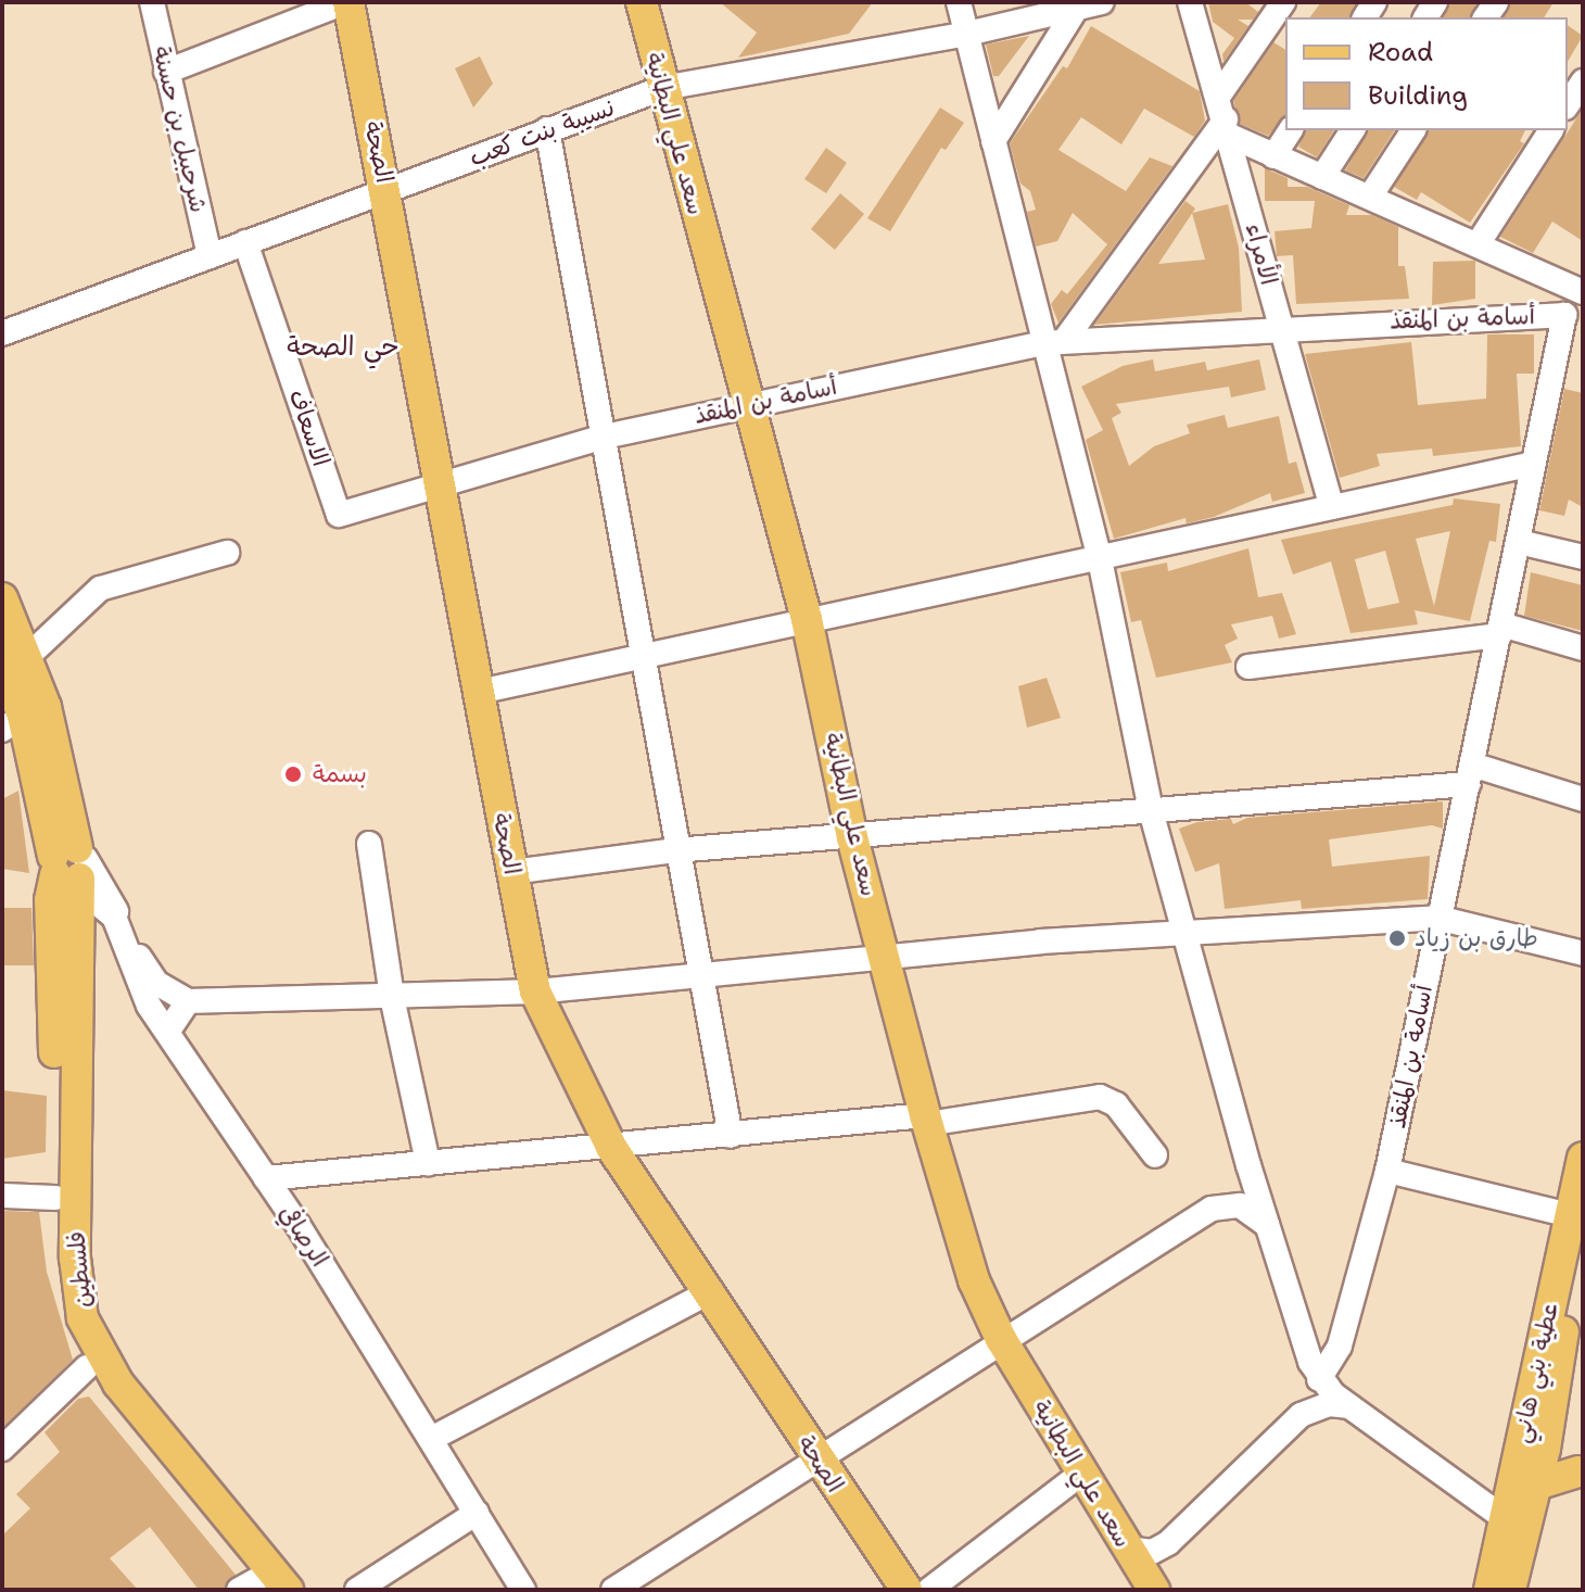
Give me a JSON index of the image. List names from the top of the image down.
{
  "streets": {
    "main road": [
      "سعد علي البطانية",
      "الصحة",
      "فلسطين",
      "عطية بني هاني"
    ],
    "street": [
      "شرحبيل بن حسنة",
      "نسيبة بنت كعب",
      "الأمراء",
      "أسامة بن المنقذ",
      "الاسعاف",
      "الرصافي"
    ]
  },
  "crossings": [
    ["شرحبيل بن حسنة", "نسيبة بنت كعب"],
    ["نسيبة بنت كعب", "سعد علي البطانية"],
    ["نسيبة بنت كعب", "الصحة"],
    ["نسيبة بنت كعب", "الاسعاف"],
    ["سعد علي البطانية", "أسامة بن المنقذ"],
    ["الصحة", "أسامة بن المنقذ"],
    ["الأمراء", "أسامة بن المنقذ"],
    ["أسامة بن المنقذ", "الاسعاف"],
    ["الرصافي", "فلسطين"]
  ],
  "districts": ["حي الصحة"],
  "places": ["بسمة", "طارق بن زياد"],
  "legend": ["Road", "Building"]
}
